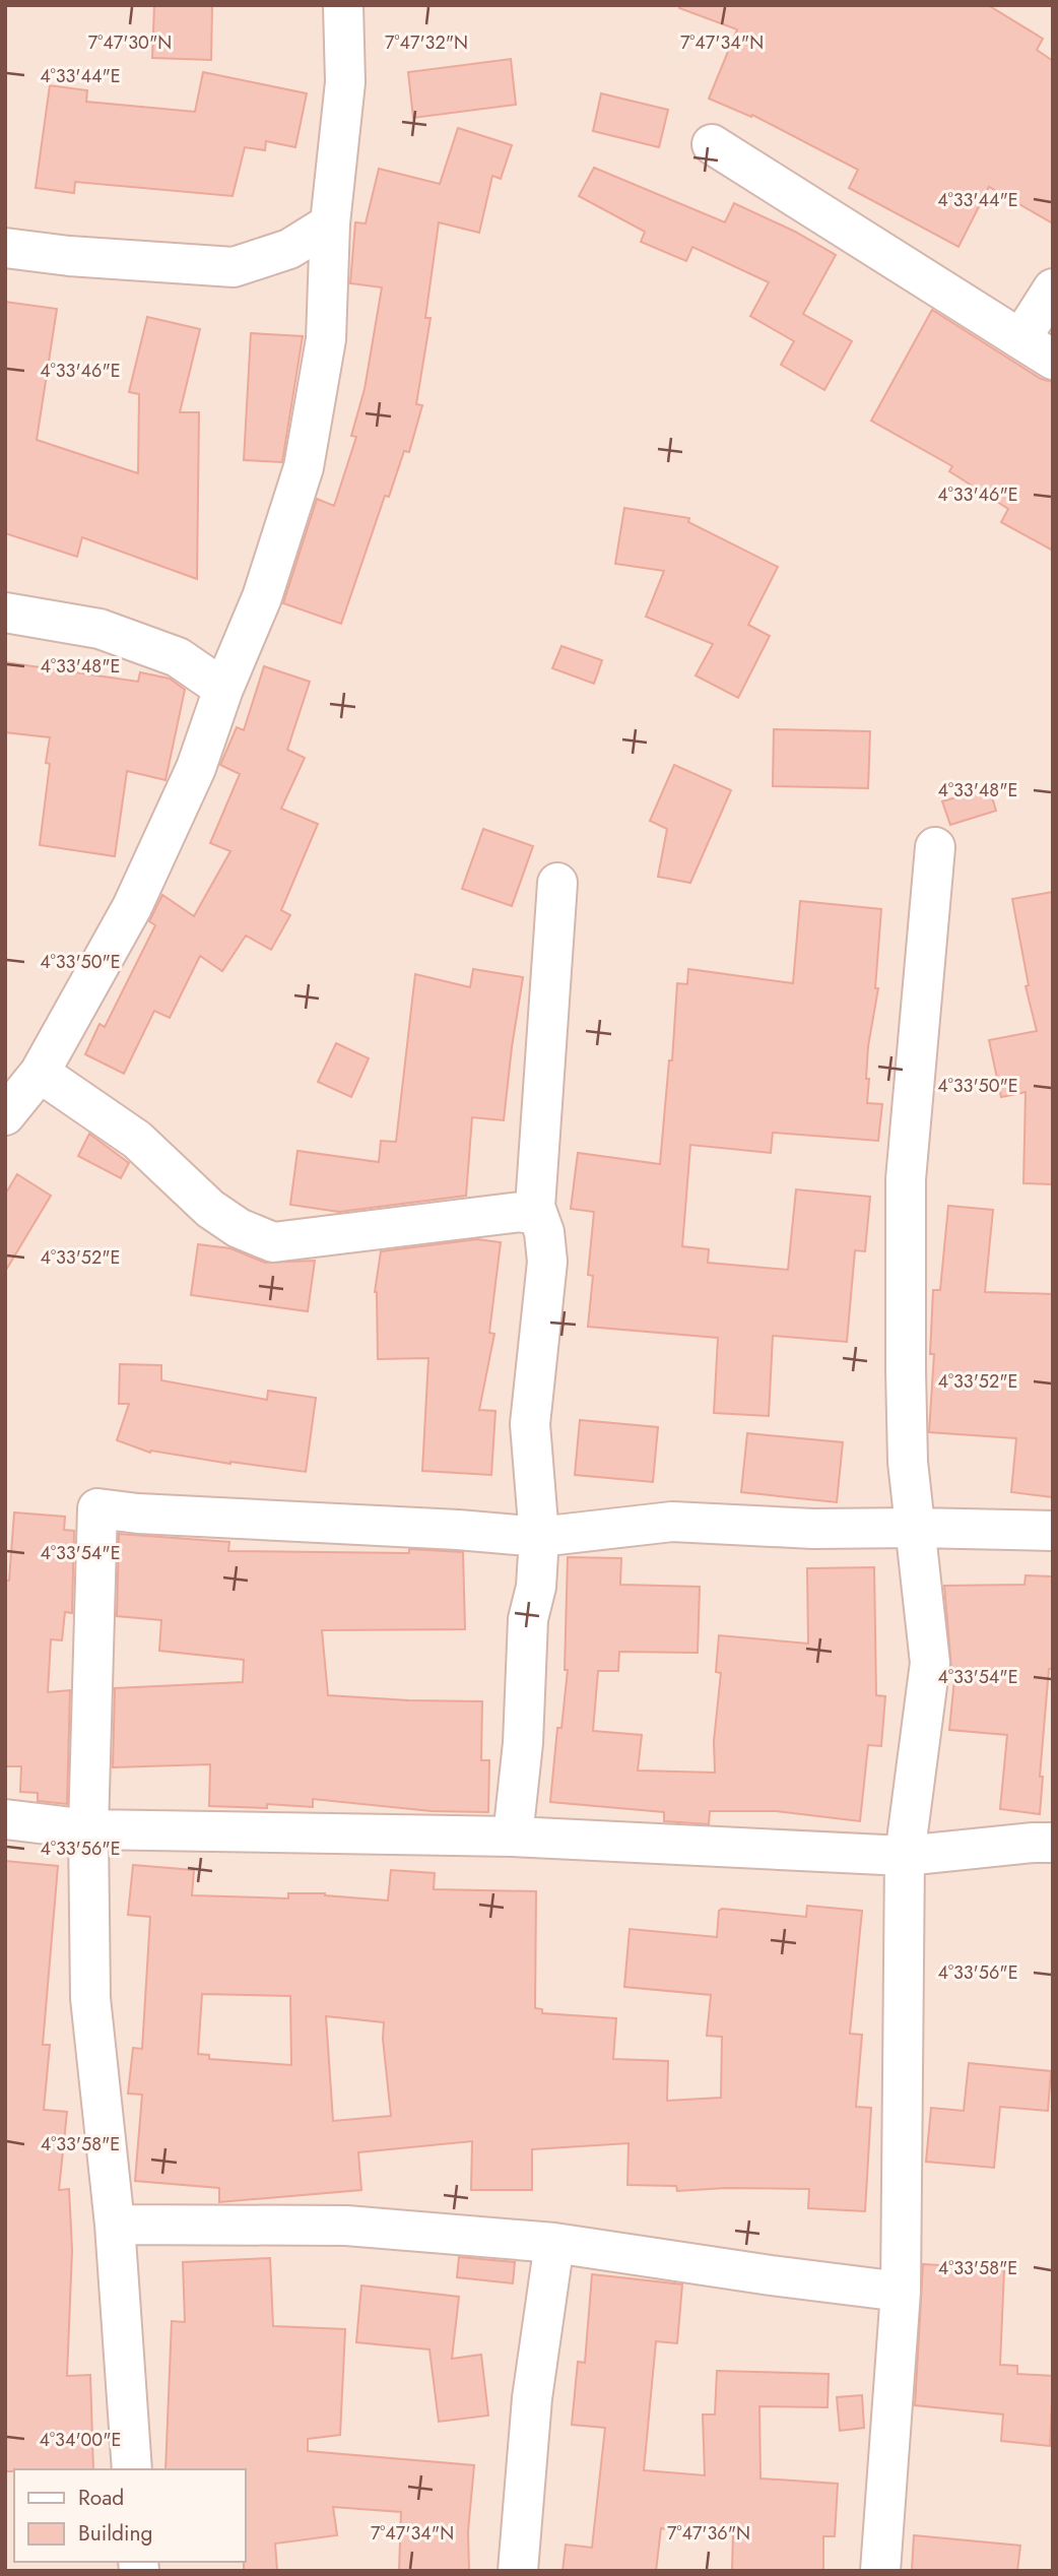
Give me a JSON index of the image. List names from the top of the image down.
{
  "legend": ["Road", "Building"],
  "coordinates": [
    "7°47'30\"N",
    "7°47'32\"N",
    "7°47'34\"N",
    "4°33'44\"E",
    "4°33'46\"E",
    "4°33'48\"E",
    "4°33'50\"E",
    "4°33'52\"E",
    "4°33'54\"E",
    "4°33'56\"E",
    "4°33'58\"E",
    "4°34'00\"E",
    "7°47'36\"N"
  ]
}
